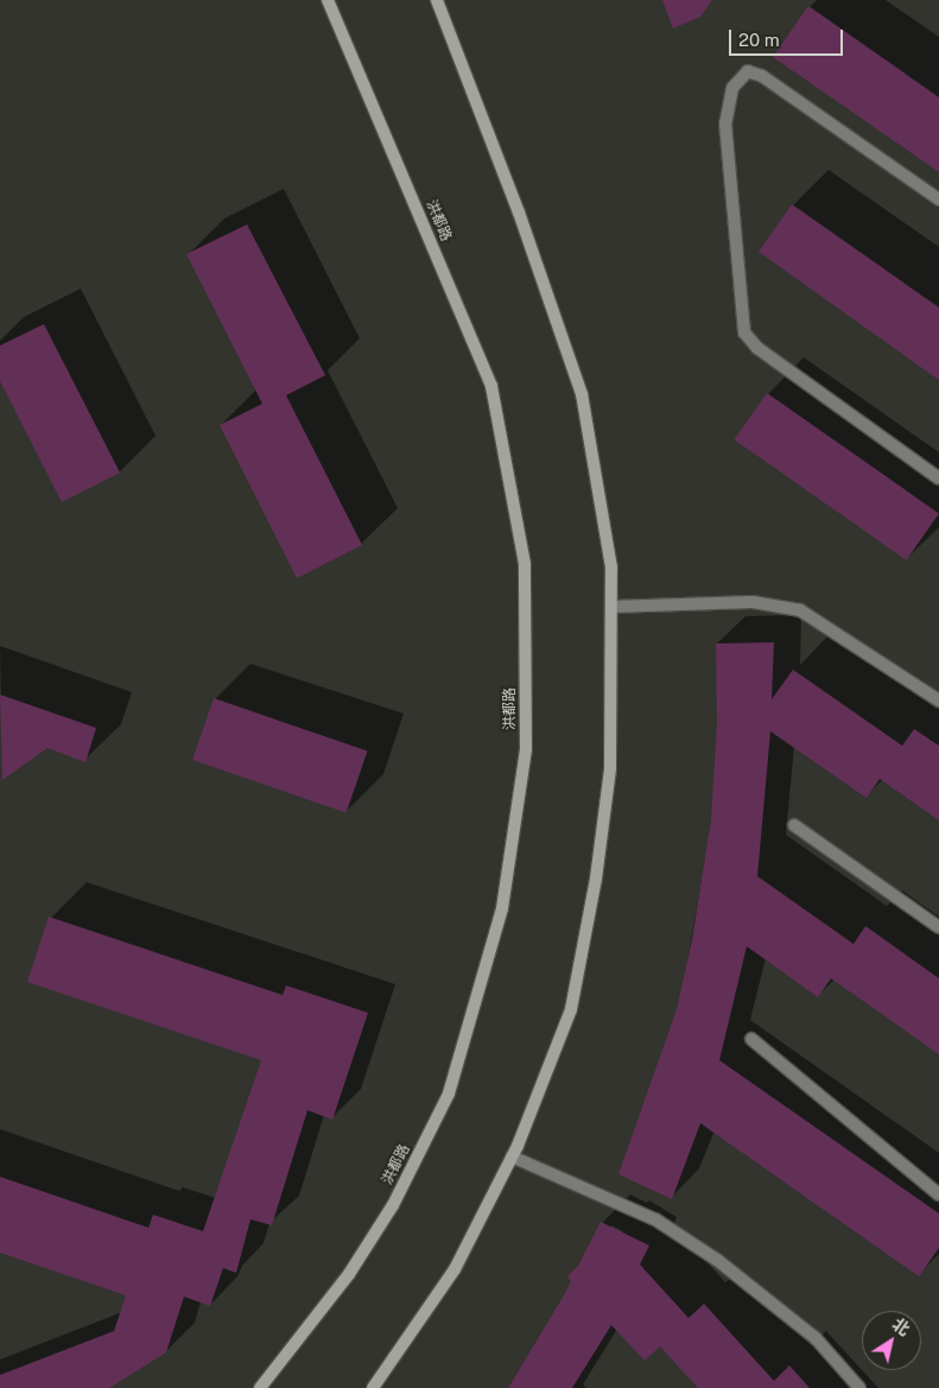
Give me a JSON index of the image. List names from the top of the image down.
{
  "streets": {
    "main road": ["洪都路"]
  },
  "scale_bar": "20 m",
  "north": "top right"
}
